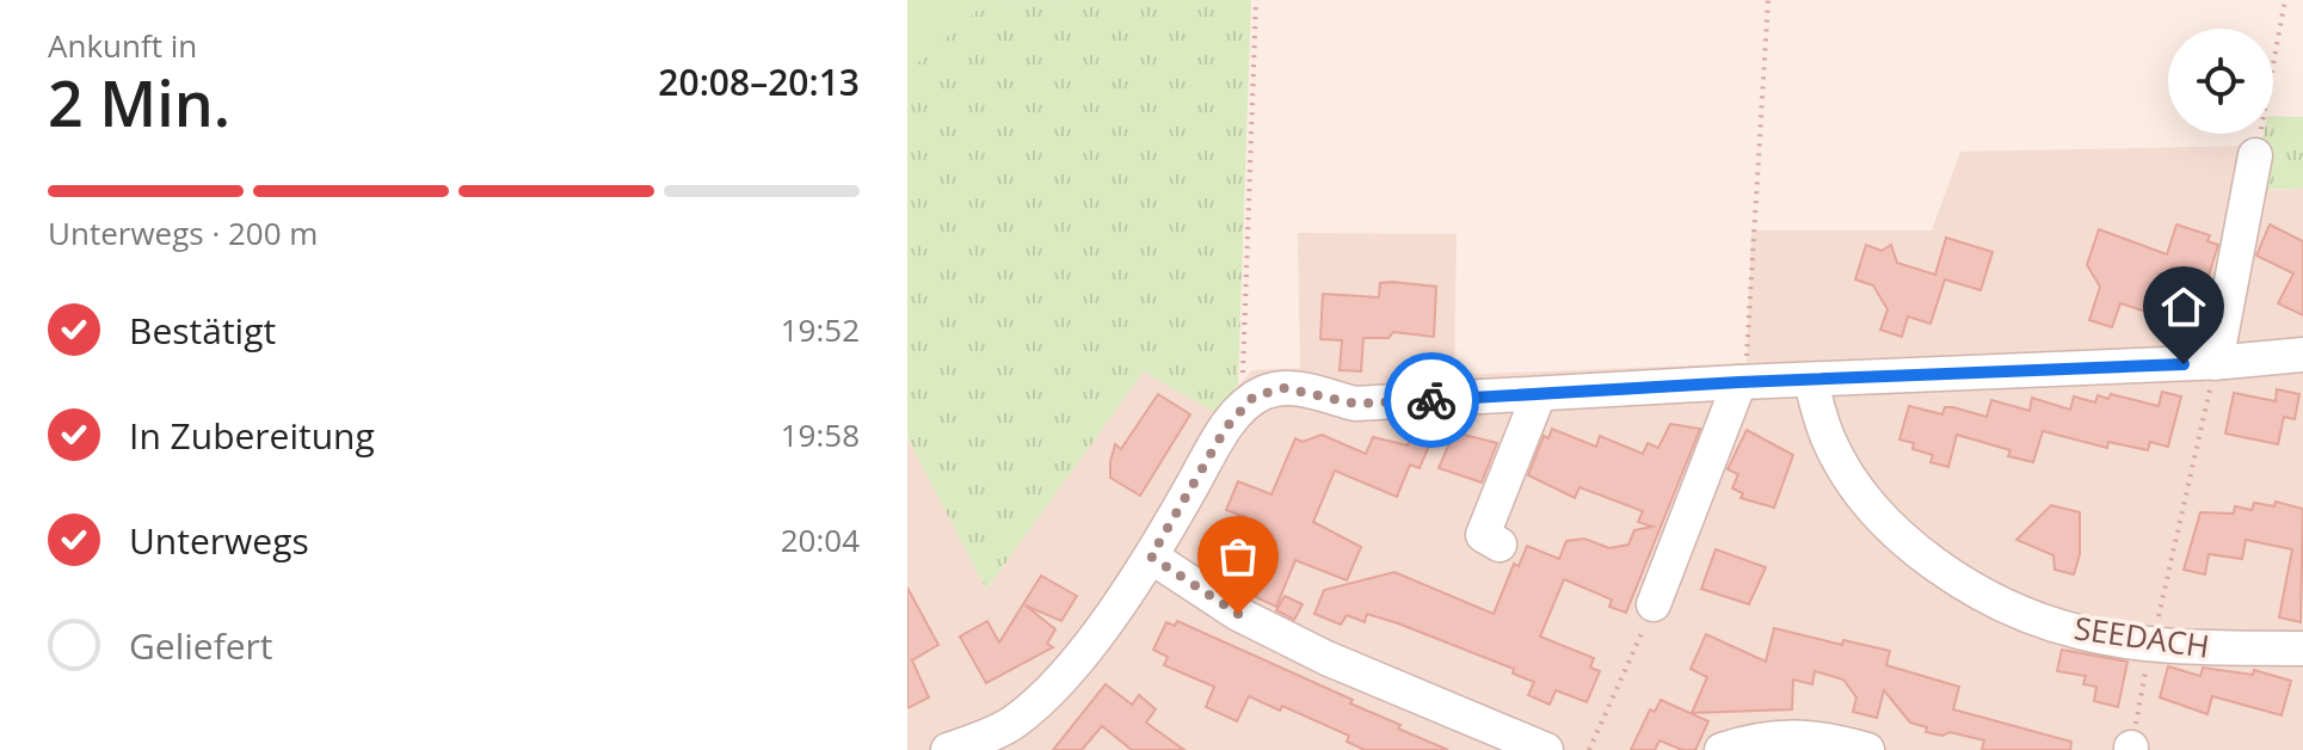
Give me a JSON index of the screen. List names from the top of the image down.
{
  "streets": {
    "street": ["SEEDACH"]
  },
  "page": {
    "heading": ["2 Min.", "Ankunft in", "20:08–20:13"],
    "bar": "Unterwegs · 200 m",
    "list": [
      ["Bestätigt", "19:52"],
      ["In Zubereitung", "19:58"],
      ["Unterwegs", "20:04"],
      "Geliefert"
    ]
  }
}
